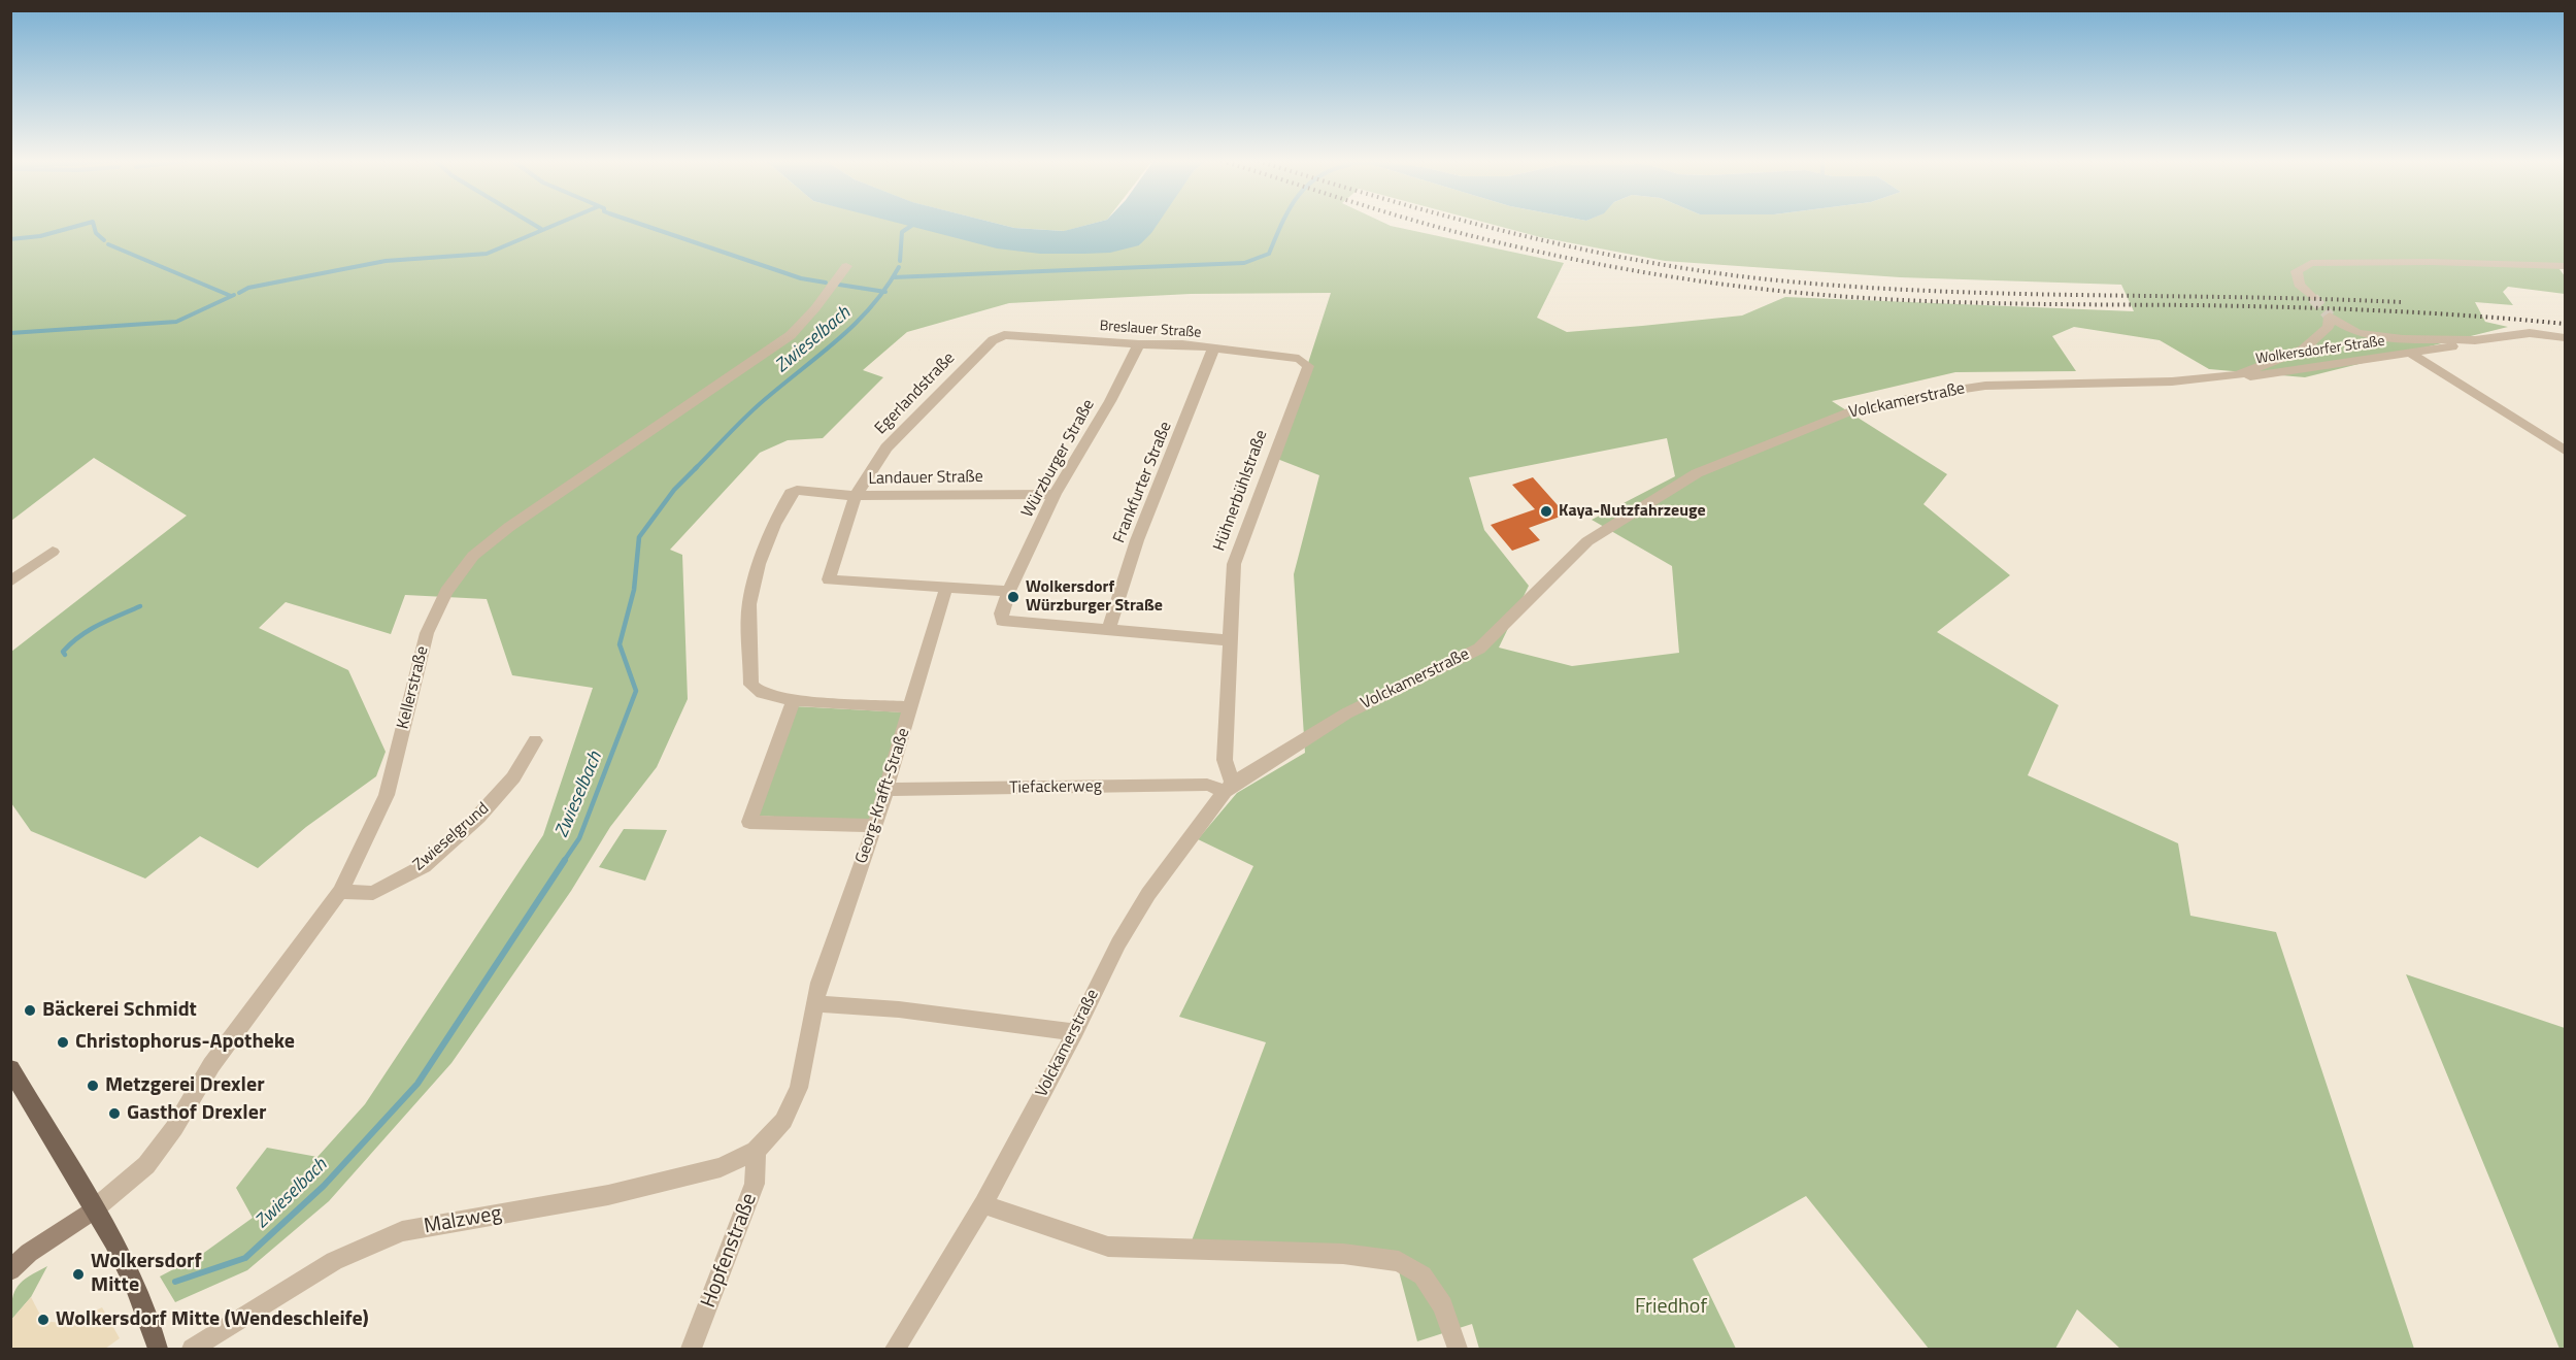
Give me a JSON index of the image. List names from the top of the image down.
{
  "streets": {
    "street": [
      "Breslauer Straße",
      "Wolkersdorfer Straße",
      "Egerlandstraße",
      "Volckamerstraße",
      "Würzburger Straße",
      "Landauer Straße",
      "Frankfurter Straße",
      "Hühnerbühlstraße",
      "Kellerstraße",
      "Tiefackerweg",
      "Georg-Krafft-Straße",
      "Zwieselgrund",
      "Malzweg",
      "Hopfenstraße"
    ]
  },
  "crossings": [
    ["Breslauer Straße", "Egerlandstraße"],
    ["Breslauer Straße", "Würzburger Straße"],
    ["Breslauer Straße", "Frankfurter Straße"],
    ["Breslauer Straße", "Hühnerbühlstraße"],
    ["Wolkersdorfer Straße", "Volckamerstraße"],
    ["Egerlandstraße", "Landauer Straße"],
    ["Egerlandstraße", "Georg-Krafft-Straße"],
    ["Volckamerstraße", "Hühnerbühlstraße"],
    ["Volckamerstraße", "Tiefackerweg"],
    ["Würzburger Straße", "Landauer Straße"],
    ["Würzburger Straße", "Frankfurter Straße"],
    ["Hühnerbühlstraße", "Tiefackerweg"],
    ["Kellerstraße", "Zwieselgrund"],
    ["Tiefackerweg", "Georg-Krafft-Straße"],
    ["Georg-Krafft-Straße", "Malzweg"],
    ["Georg-Krafft-Straße", "Hopfenstraße"],
    ["Malzweg", "Hopfenstraße"]
  ],
  "water": ["Zwieselbach"],
  "parks": ["Friedhof"],
  "places": [
    "Kaya-Nutzfahrzeuge",
    "Wolkersdorf Würzburger Straße",
    "Bäckerei Schmidt",
    "Christophorus-Apotheke",
    "Metzgerei Drexler",
    "Gasthof Drexler",
    "Wolkersdorf Mitte",
    "Wolkersdorf Mitte (Wendeschleife)"
  ]
}
